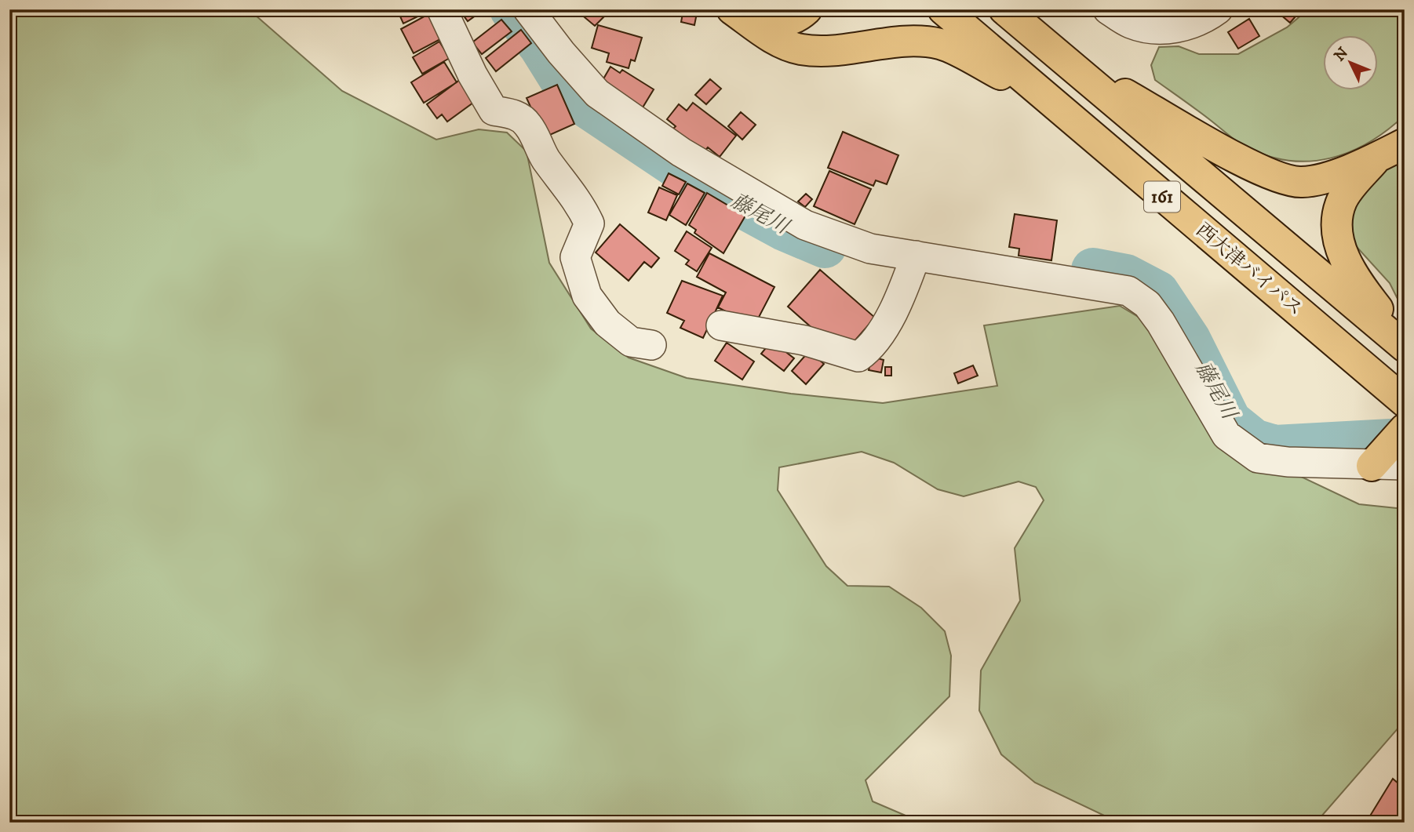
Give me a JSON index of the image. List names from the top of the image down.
{
  "streets": {
    "highway": ["161", "西大津バイパス"]
  },
  "water": ["藤尾川"],
  "north": "top left"
}
